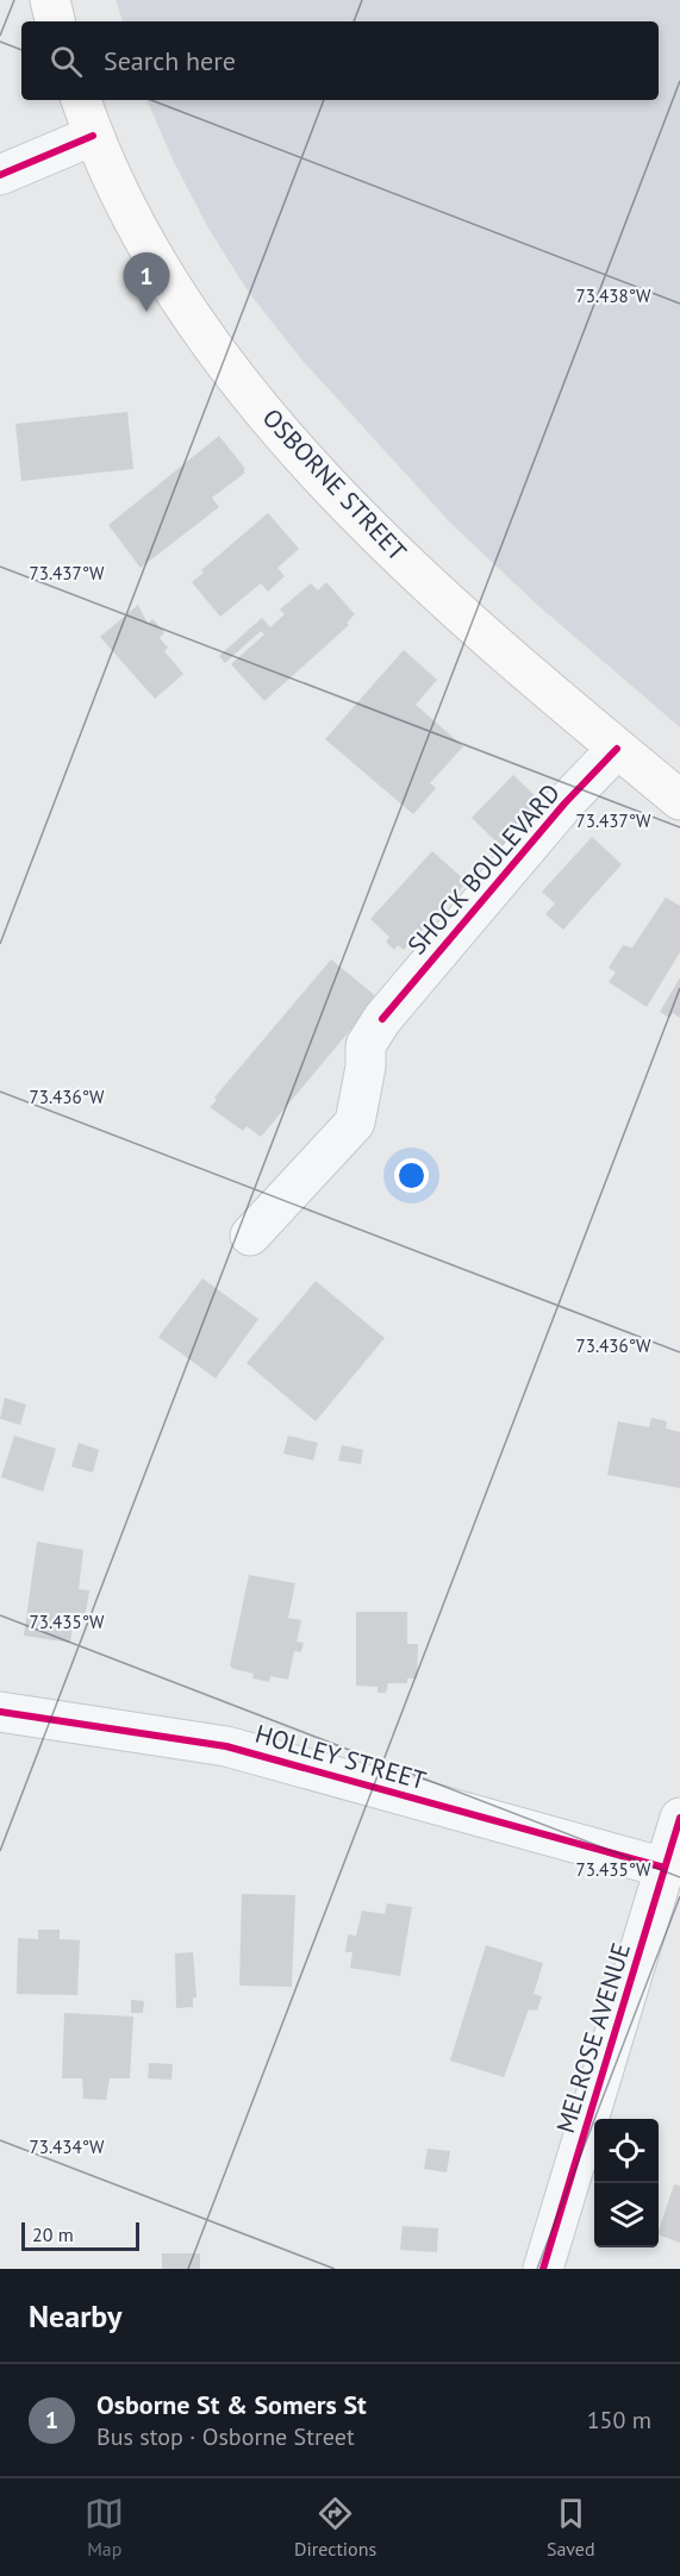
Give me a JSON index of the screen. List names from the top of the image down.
{
  "streets": {
    "main road": ["OSBORNE STREET"],
    "street": ["SHOCK BOULEVARD", "HOLLEY STREET", "MELROSE AVENUE"]
  },
  "crossings": [
    ["OSBORNE STREET", "SHOCK BOULEVARD"],
    ["HOLLEY STREET", "MELROSE AVENUE"]
  ],
  "scale_bar": "20 m",
  "page": {
    "search": "Search here",
    "pins": "1",
    "scale": "20 m",
    "heading": "Nearby",
    "list": [
      {
        "mark": "1",
        "name": "Osborne St & Somers St",
        "note": "Bus stop · Osborne Street",
        "value": "150 m"
      }
    ],
    "nav": ["Map", "Directions", "Saved"]
  },
  "coordinates": [
    "73.438°W",
    "73.437°W",
    "73.436°W",
    "73.435°W",
    "73.434°W"
  ]
}
